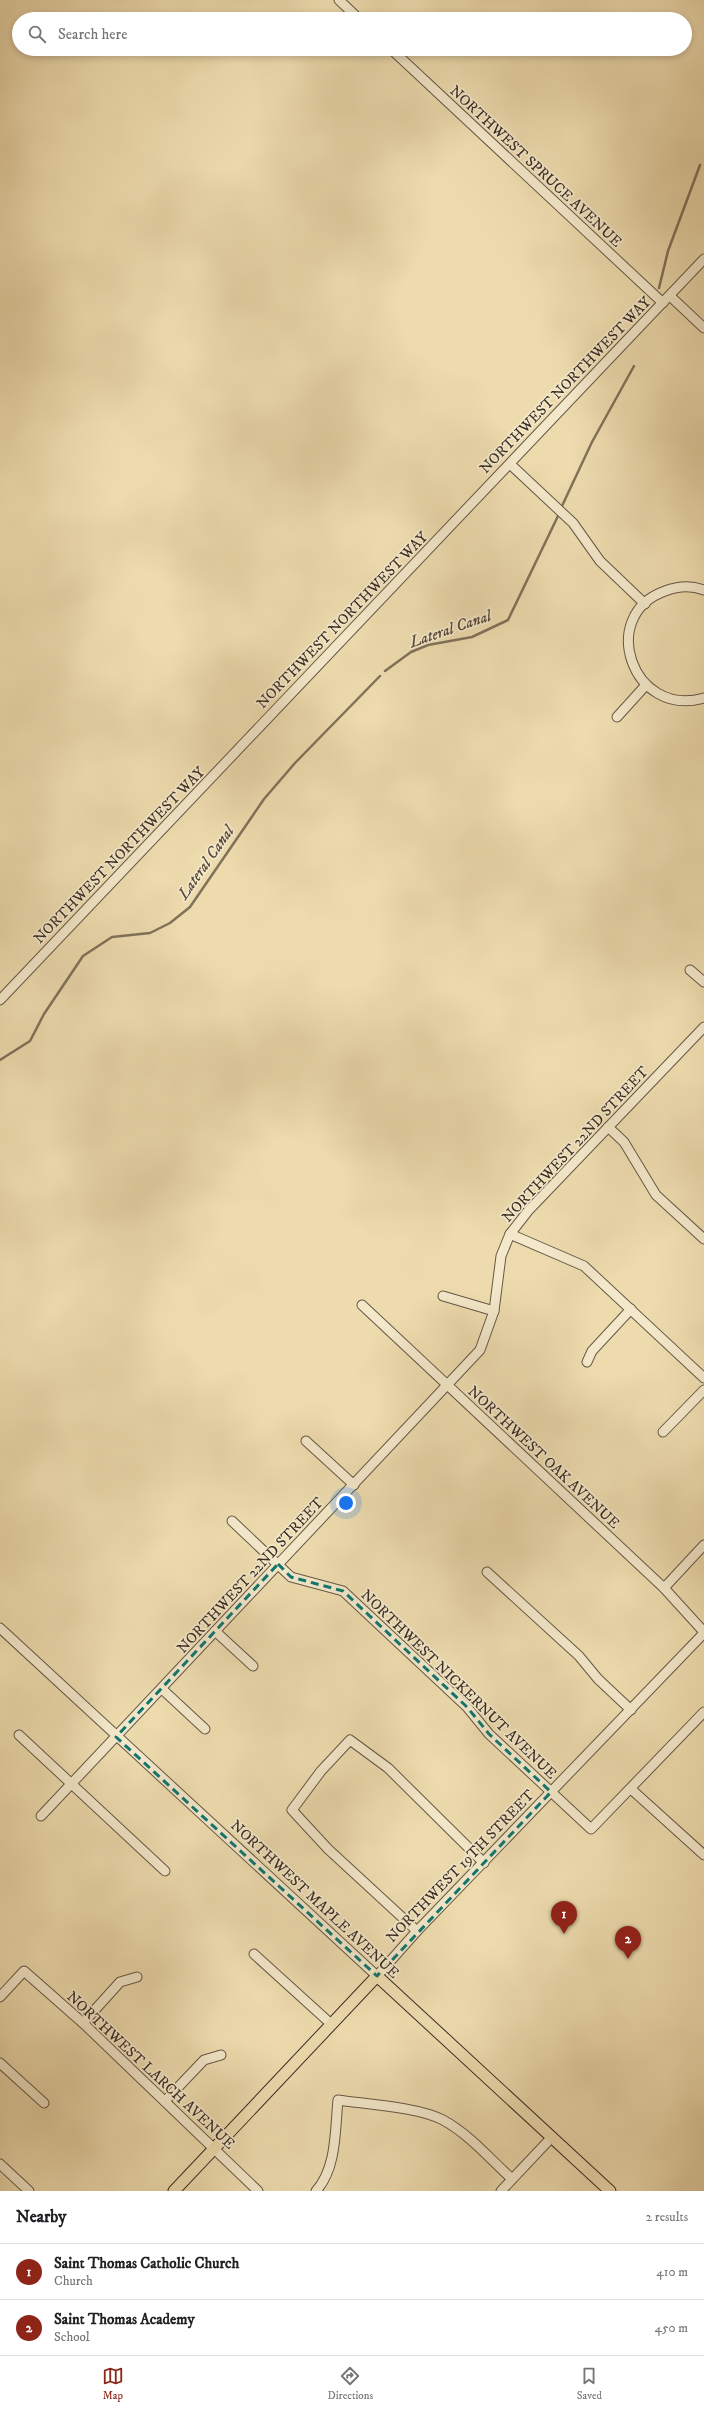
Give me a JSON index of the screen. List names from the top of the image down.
{
  "streets": {
    "main road": ["NORTHWEST 19TH STREET", "NORTHWEST MAPLE AVENUE"],
    "street": [
      "NORTHWEST SPRUCE AVENUE",
      "NORTHWEST NORTHWEST WAY",
      "NORTHWEST 22ND STREET",
      "NORTHWEST OAK AVENUE",
      "NORTHWEST NICKERNUT AVENUE",
      "NORTHWEST LARCH AVENUE"
    ]
  },
  "crossings": [
    ["NORTHWEST SPRUCE AVENUE", "NORTHWEST NORTHWEST WAY"],
    ["NORTHWEST 22ND STREET", "NORTHWEST OAK AVENUE"],
    ["NORTHWEST 22ND STREET", "NORTHWEST NICKERNUT AVENUE"],
    ["NORTHWEST 22ND STREET", "NORTHWEST MAPLE AVENUE"],
    ["NORTHWEST OAK AVENUE", "NORTHWEST 19TH STREET"],
    ["NORTHWEST NICKERNUT AVENUE", "NORTHWEST 19TH STREET"],
    ["NORTHWEST 19TH STREET", "NORTHWEST MAPLE AVENUE"],
    ["NORTHWEST 19TH STREET", "NORTHWEST LARCH AVENUE"]
  ],
  "water": ["Lateral Canal"],
  "page": {
    "search": "Search here",
    "pins": ["1", "2"],
    "heading": ["Nearby", "2 results"],
    "list": [
      {
        "mark": "1",
        "name": "Saint Thomas Catholic Church",
        "note": "Church",
        "value": "410 m"
      },
      {
        "mark": "2",
        "name": "Saint Thomas Academy",
        "note": "School",
        "value": "450 m"
      }
    ],
    "nav": ["Map", "Directions", "Saved"]
  }
}
